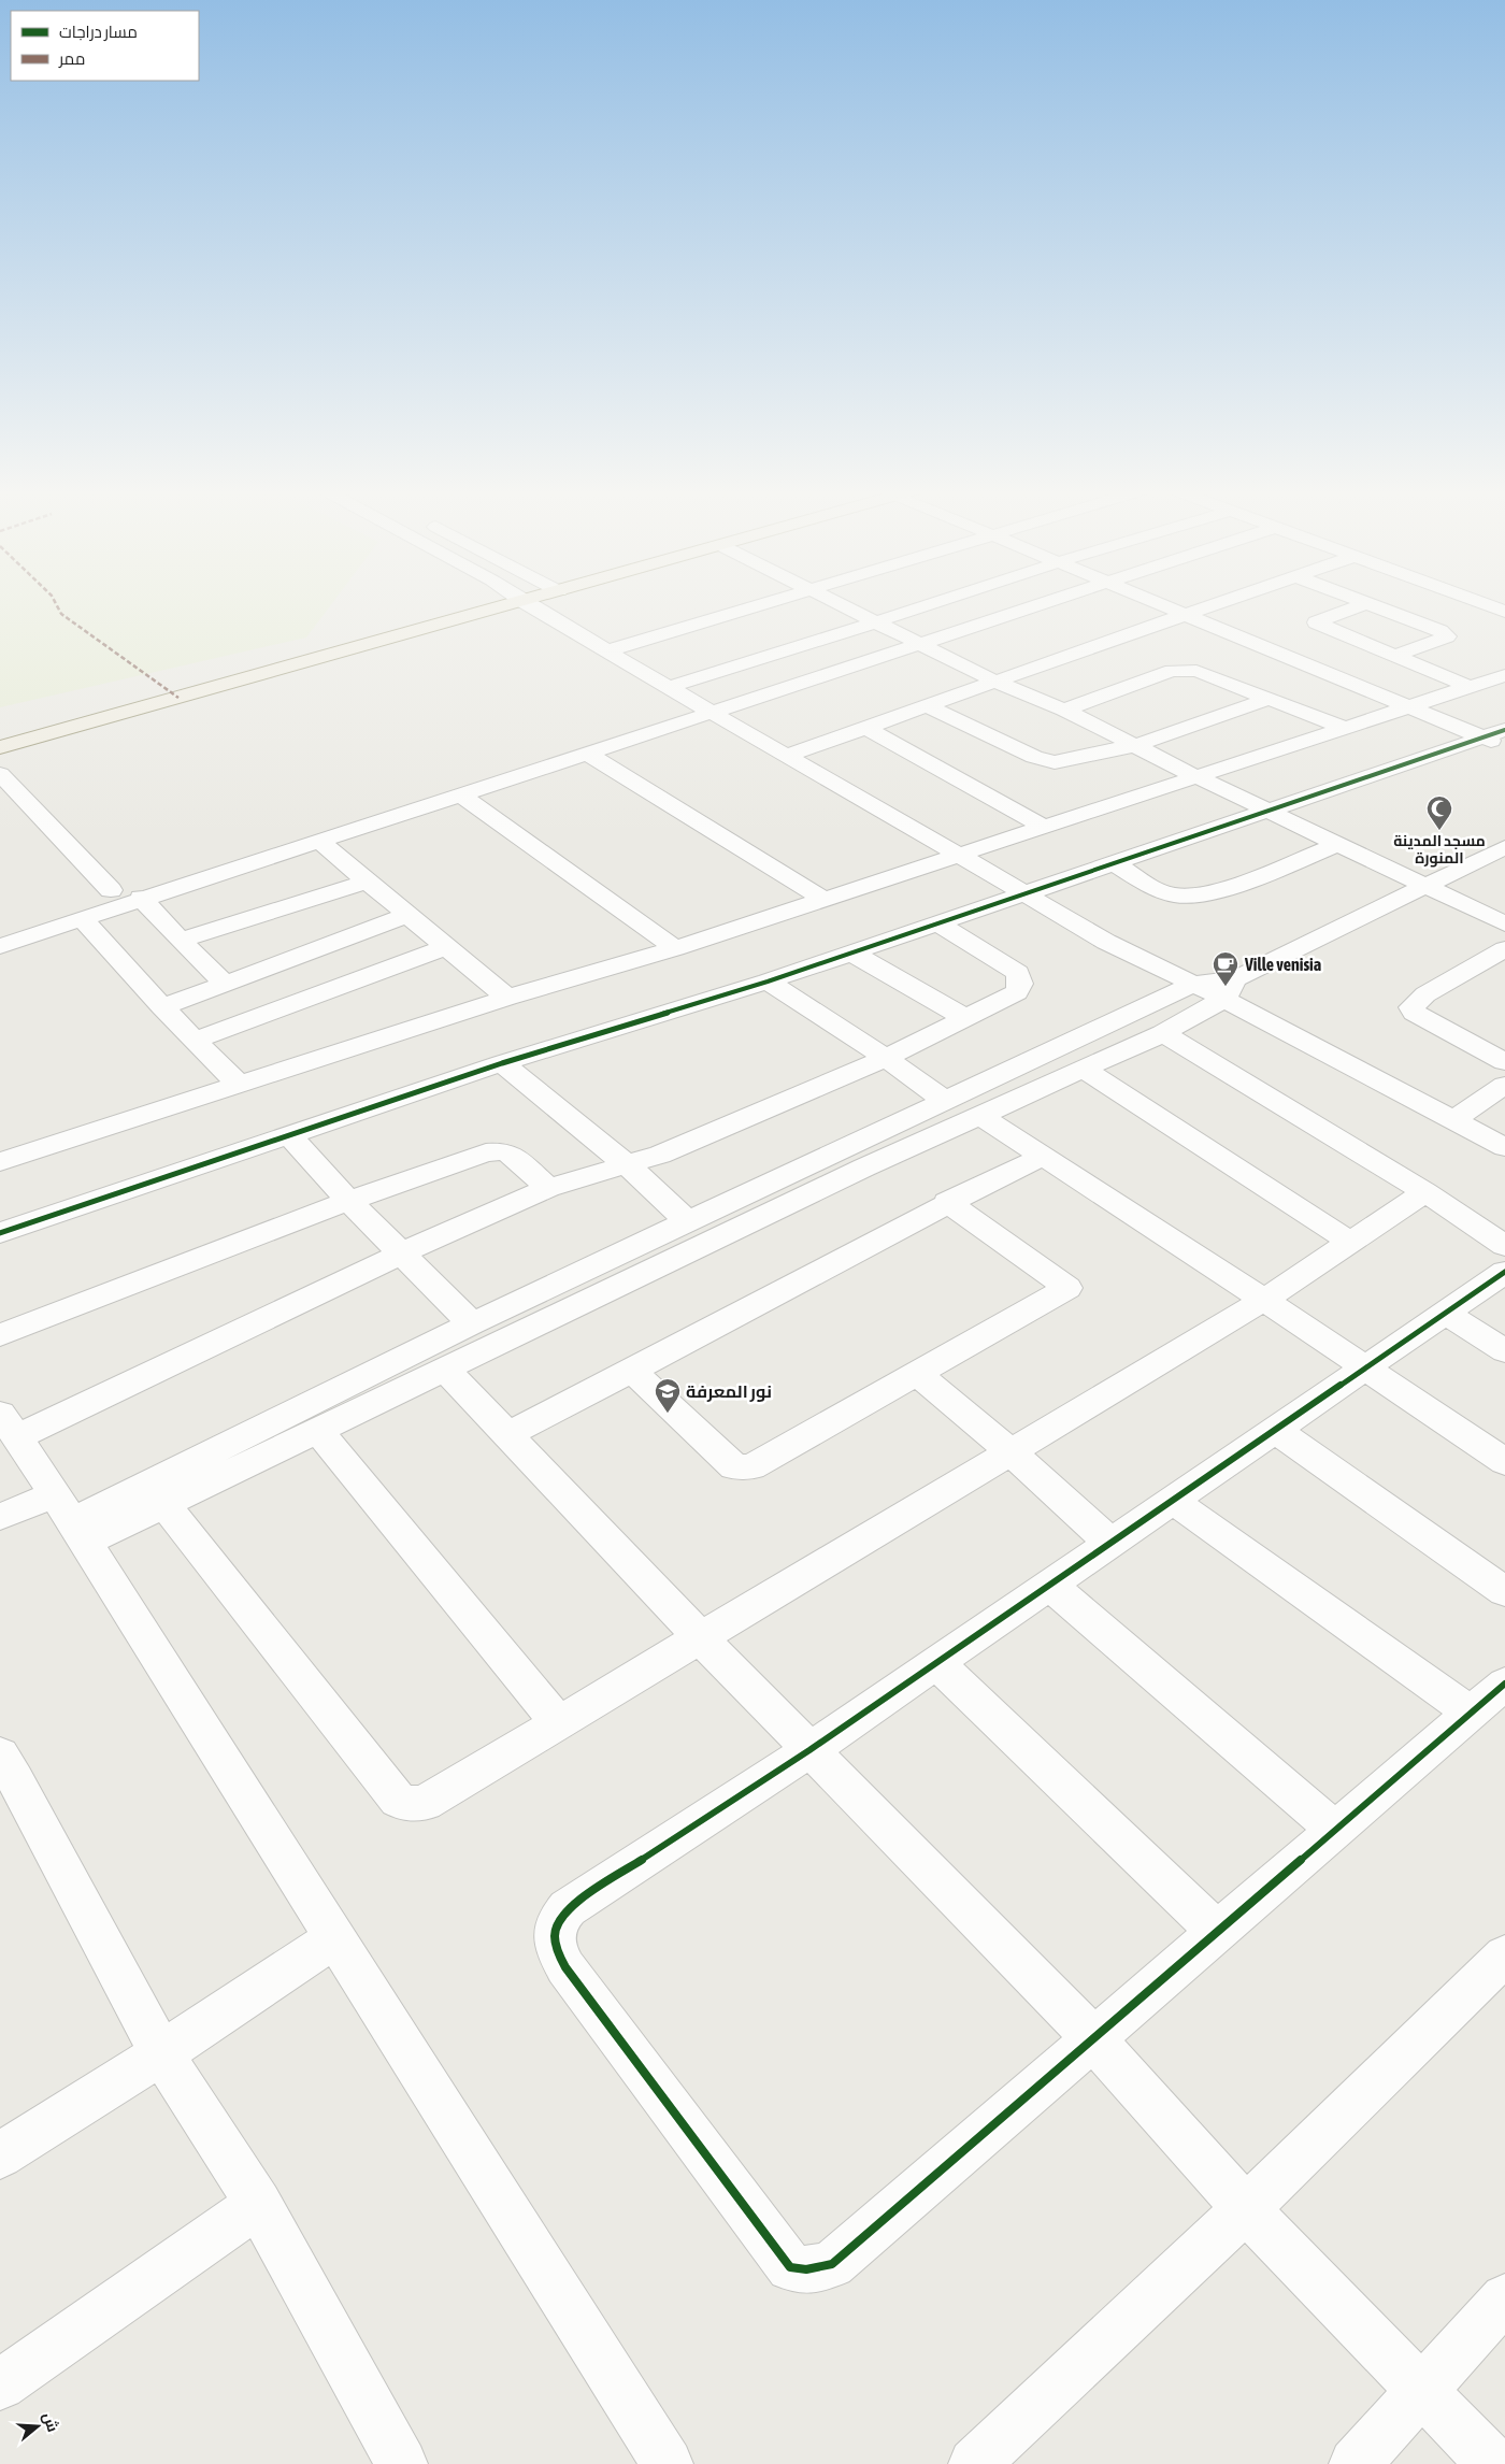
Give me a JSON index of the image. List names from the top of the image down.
{
  "places": {
    "mosque": ["مسجد المدينة المنورة"],
    "cafe": ["Ville venisia"],
    "school or university": ["نور المعرفة"]
  },
  "legend": ["مسار دراجات", "ممر"],
  "north": "right"
}
